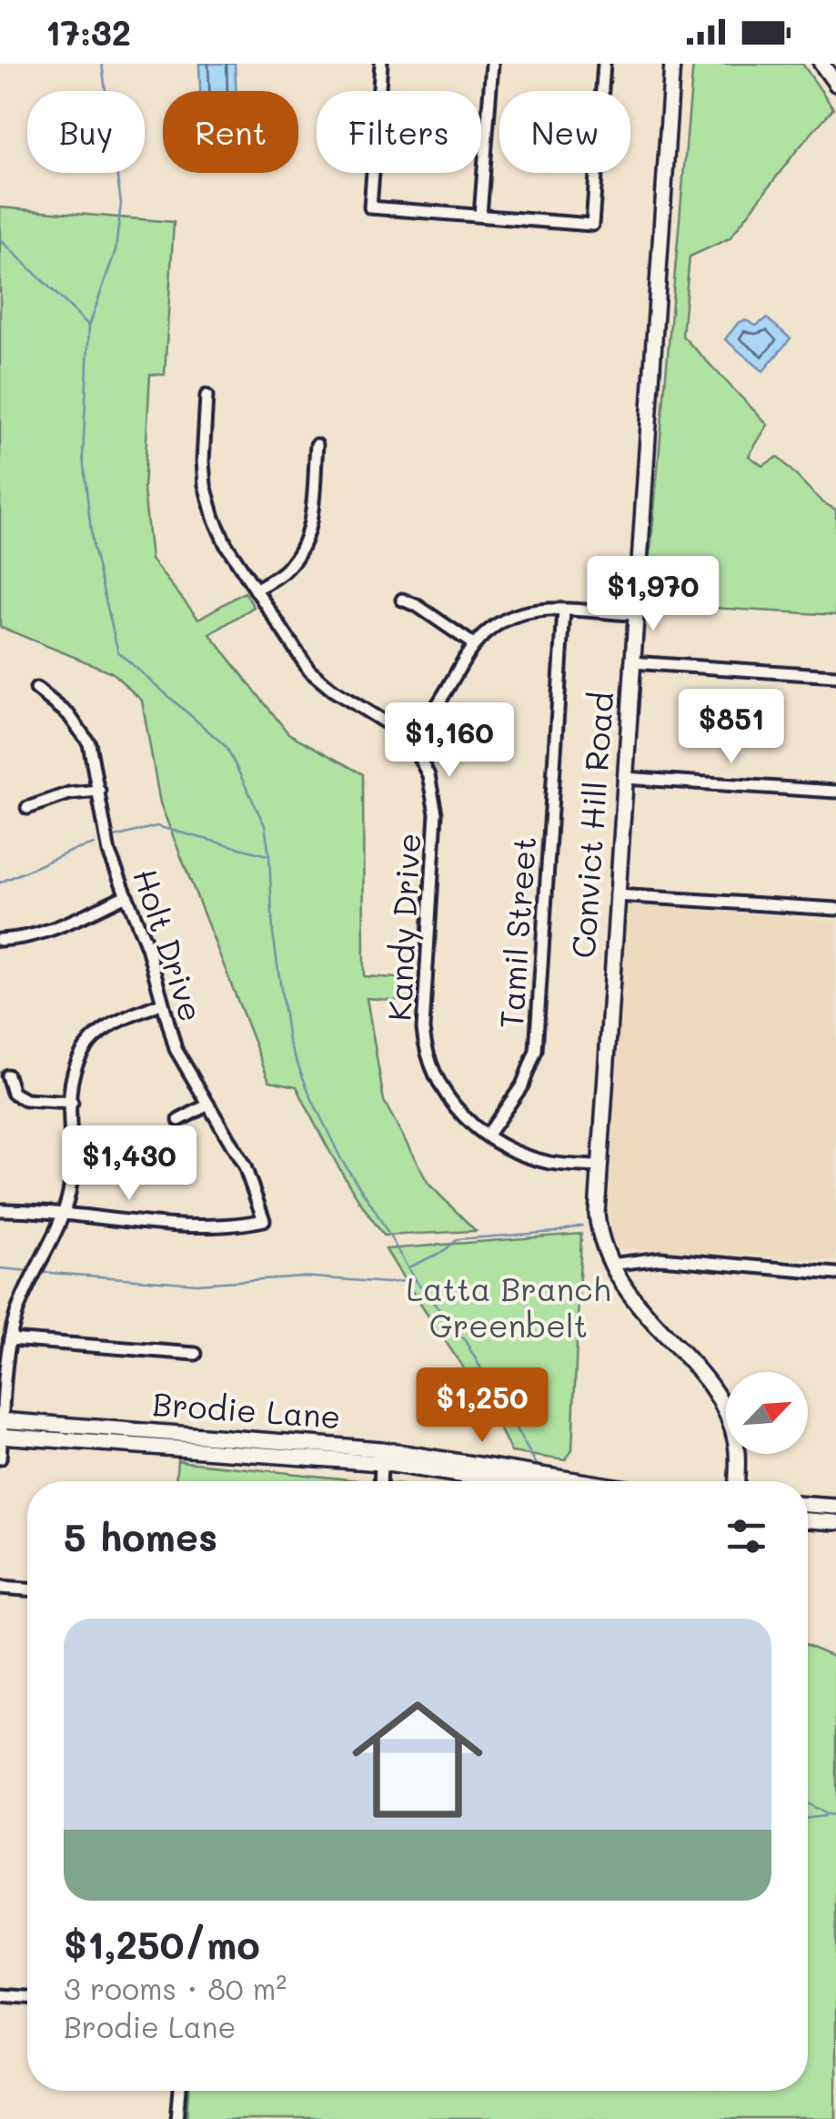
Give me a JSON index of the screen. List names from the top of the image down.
{
  "streets": {
    "street": [
      "Convict Hill Road",
      "Kandy Drive",
      "Tamil Street",
      "Holt Drive",
      "Brodie Lane"
    ]
  },
  "crossings": [
    ["Convict Hill Road", "Kandy Drive"],
    ["Kandy Drive", "Tamil Street"]
  ],
  "parks": ["Latta Branch Greenbelt"],
  "north": "top right",
  "page": {
    "status": "17:32",
    "chip": [
      "Buy",
      "Rent",
      "Filters",
      "New"
    ],
    "price": [
      "$1,970",
      "$851",
      "$1,160",
      "$1,430",
      "$1,250"
    ],
    "heading": "5 homes",
    "list": [
      {
        "name": "$1,250/mo",
        "note": "3 rooms · 80 m² · Brodie Lane"
      }
    ]
  }
}
